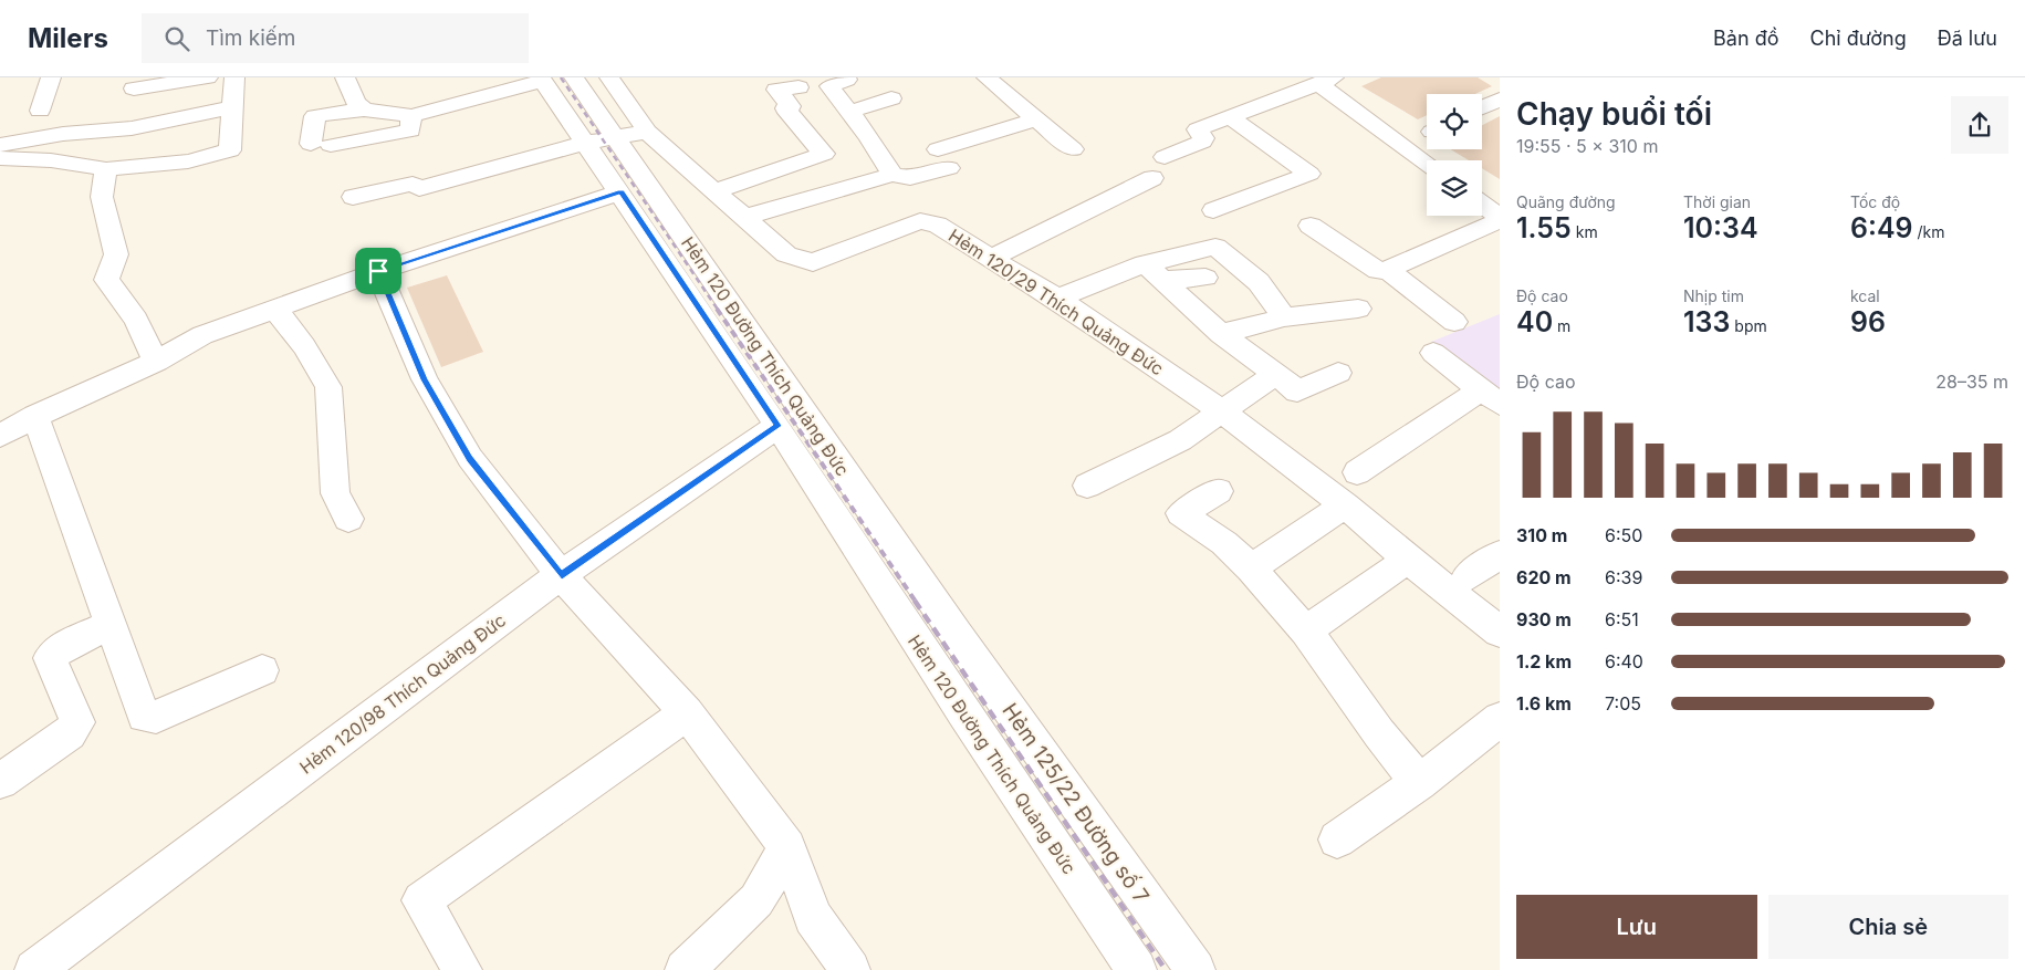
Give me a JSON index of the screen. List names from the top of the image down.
{
  "streets": {
    "street": [
      "Hẻm 120/29 Thích Quảng Đức",
      "Hẻm 120 Đường Thích Quảng Đức",
      "Hẻm 120/98 Thích Quảng Đức",
      "Hẻm 125/22 Đường số 7"
    ]
  },
  "crossings": [
    ["Hẻm 120 Đường Thích Quảng Đức", "Hẻm 120/98 Thích Quảng Đức"],
    ["Hẻm 120 Đường Thích Quảng Đức", "Hẻm 125/22 Đường số 7"]
  ],
  "page": {
    "header": "Milers",
    "search": "Tìm kiếm",
    "nav": ["Bản đồ", "Chỉ đường", "Đã lưu"],
    "heading": ["Chạy buổi tối", "19:55 · 5 × 310 m"],
    "stats": [
      ["Quãng đường", "1.55 km"],
      ["Thời gian", "10:34"],
      ["Tốc độ", "6:49 /km"],
      ["Độ cao", "40 m"],
      ["Nhịp tim", "133 bpm"],
      ["kcal", "96"]
    ],
    "chart": ["Độ cao", "28–35 m"],
    "list": [
      {
        "name": "310 m",
        "note": "6:50"
      },
      {
        "name": "620 m",
        "note": "6:39"
      },
      {
        "name": "930 m",
        "note": "6:51"
      },
      {
        "name": "1.2 km",
        "note": "6:40"
      },
      {
        "name": "1.6 km",
        "note": "7:05"
      }
    ],
    "buttons": ["Lưu", "Chia sẻ"]
  }
}
